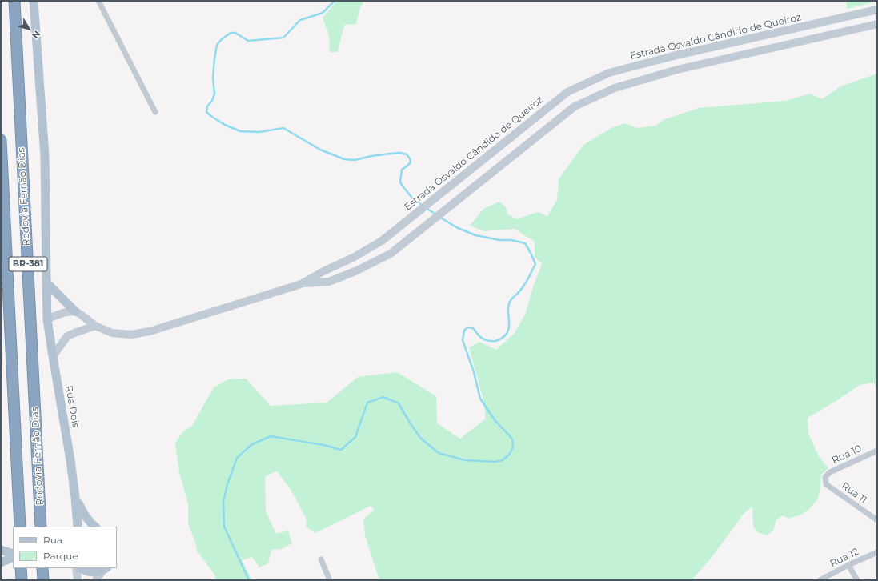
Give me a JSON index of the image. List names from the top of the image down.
{
  "streets": {
    "highway": ["Rodovia Fernão Dias", "BR-381"],
    "main road": ["Estrada Osvaldo Cândido de Queiroz", "Rua Dois"],
    "street": ["Rua 10", "Rua 11", "Rua 12"]
  },
  "crossings": [
    ["Rua 10", "Rua 11"]
  ],
  "legend": ["Rua", "Parque"],
  "north": "bottom right"
}
